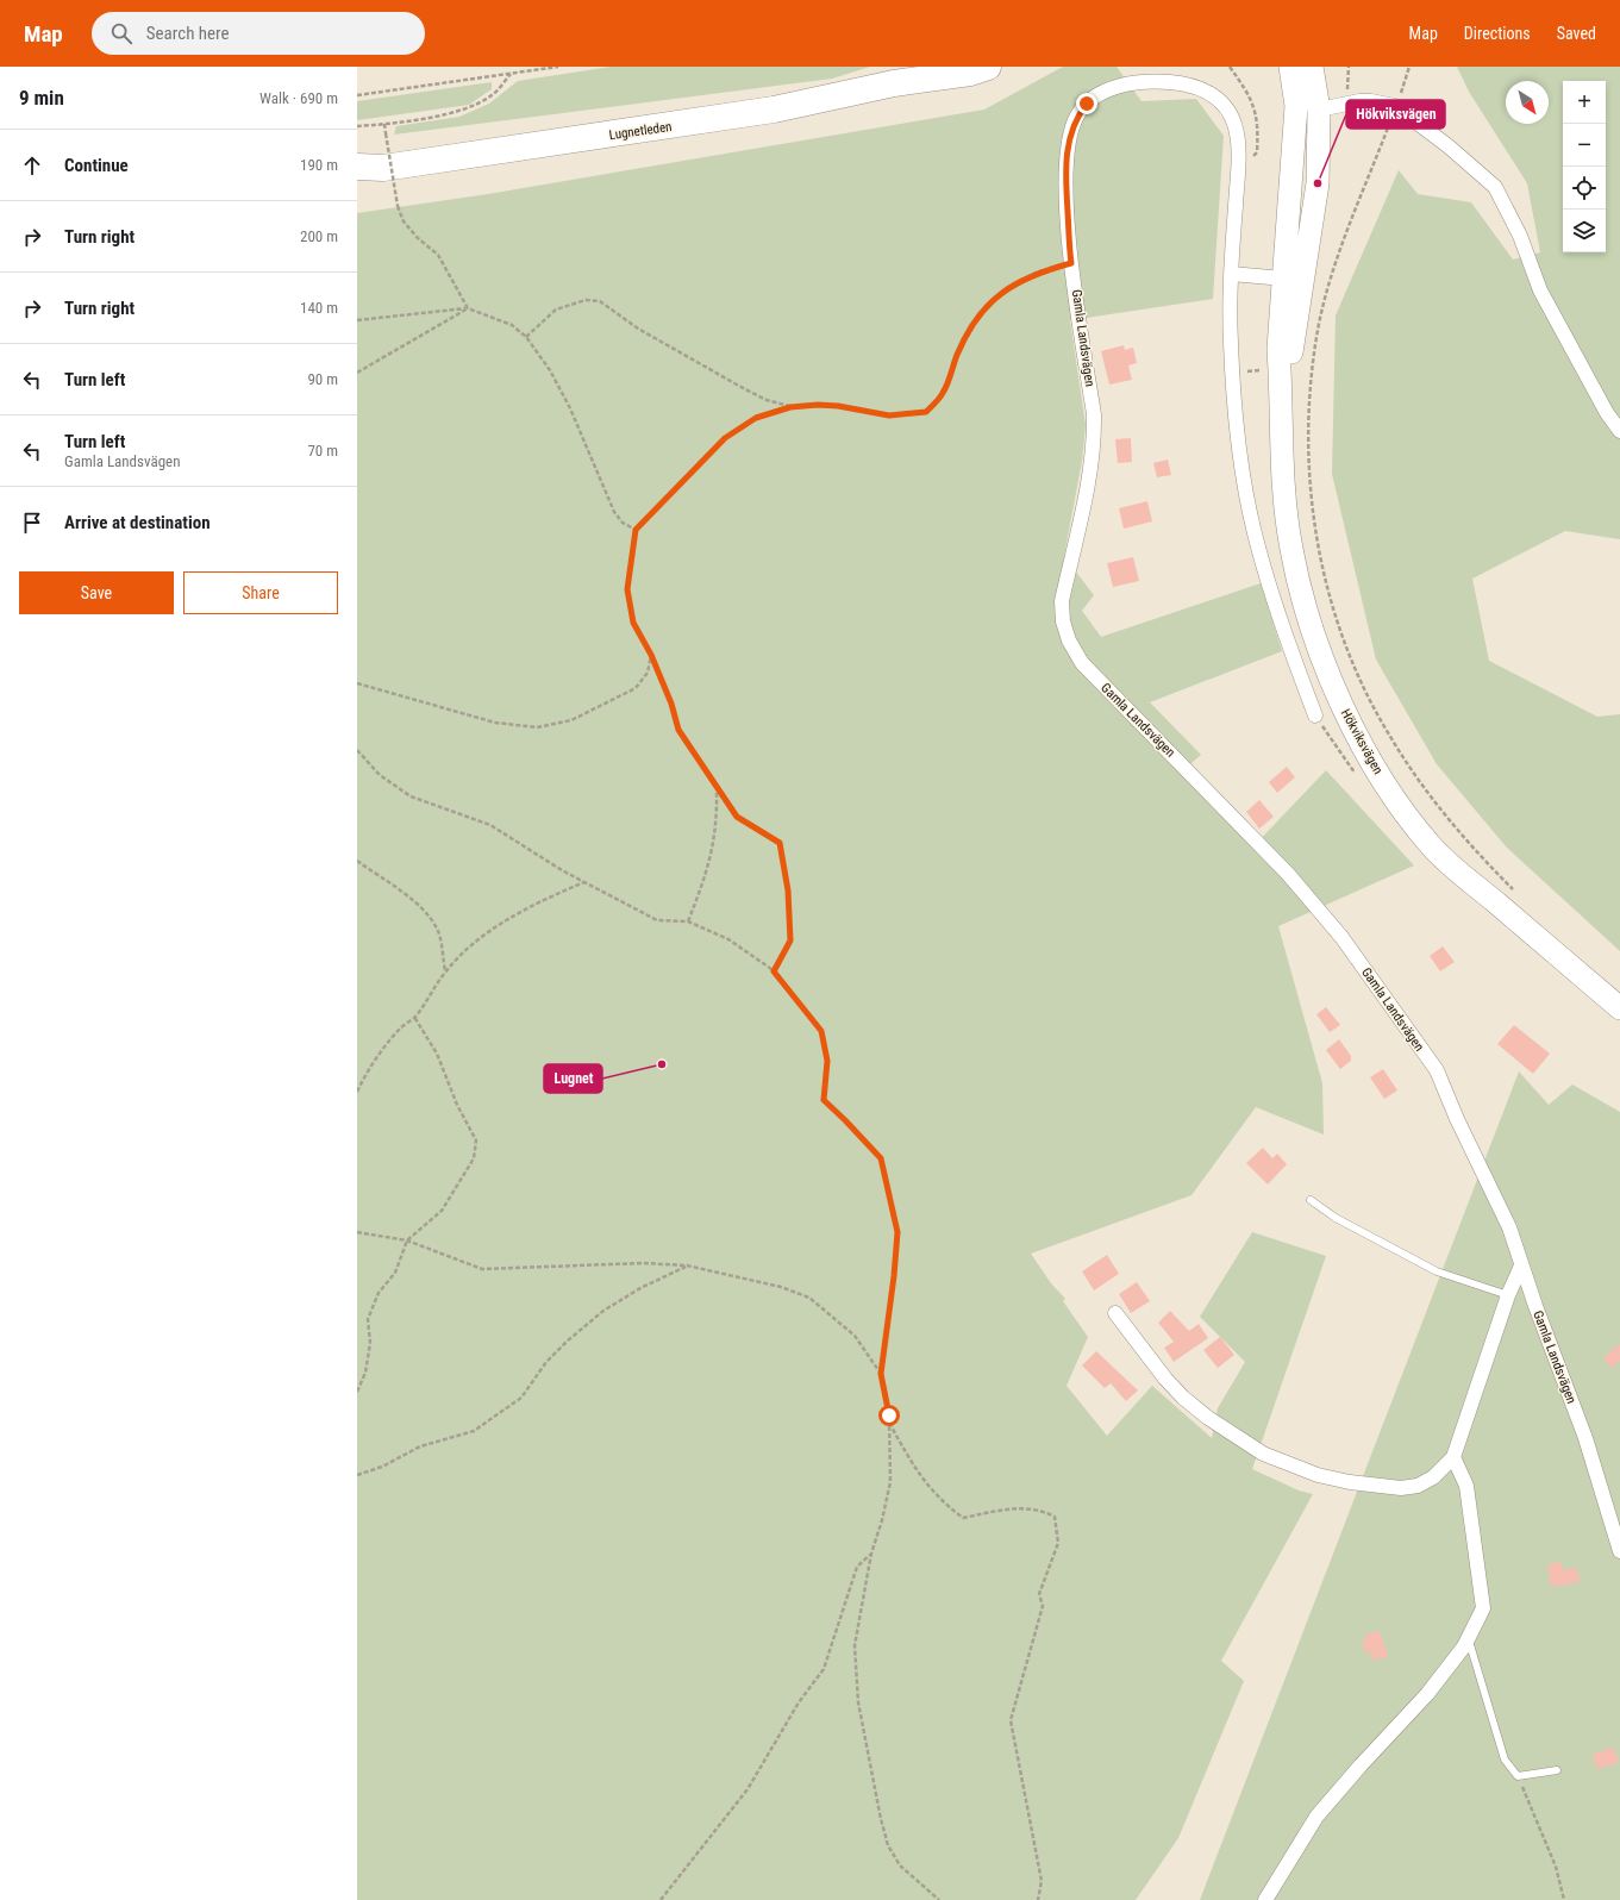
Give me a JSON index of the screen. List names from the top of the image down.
{
  "streets": {
    "highway": ["Lugnetleden"],
    "main road": ["Hökviksvägen"],
    "street": ["Gamla Landsvägen"]
  },
  "places": ["Hökviksvägen", "Lugnet"],
  "north": "bottom right",
  "page": {
    "header": "Map",
    "search": "Search here",
    "nav": ["Map", "Directions", "Saved"],
    "heading": ["9 min", "Walk · 690 m"],
    "map_buttons": ["+", "−"],
    "list": [
      ["Continue", "190 m"],
      ["Turn right", "200 m"],
      ["Turn right", "140 m"],
      ["Turn left", "90 m"],
      ["Turn left", "Gamla Landsvägen", "70 m"],
      "Arrive at destination"
    ],
    "buttons": ["Save", "Share"]
  }
}
